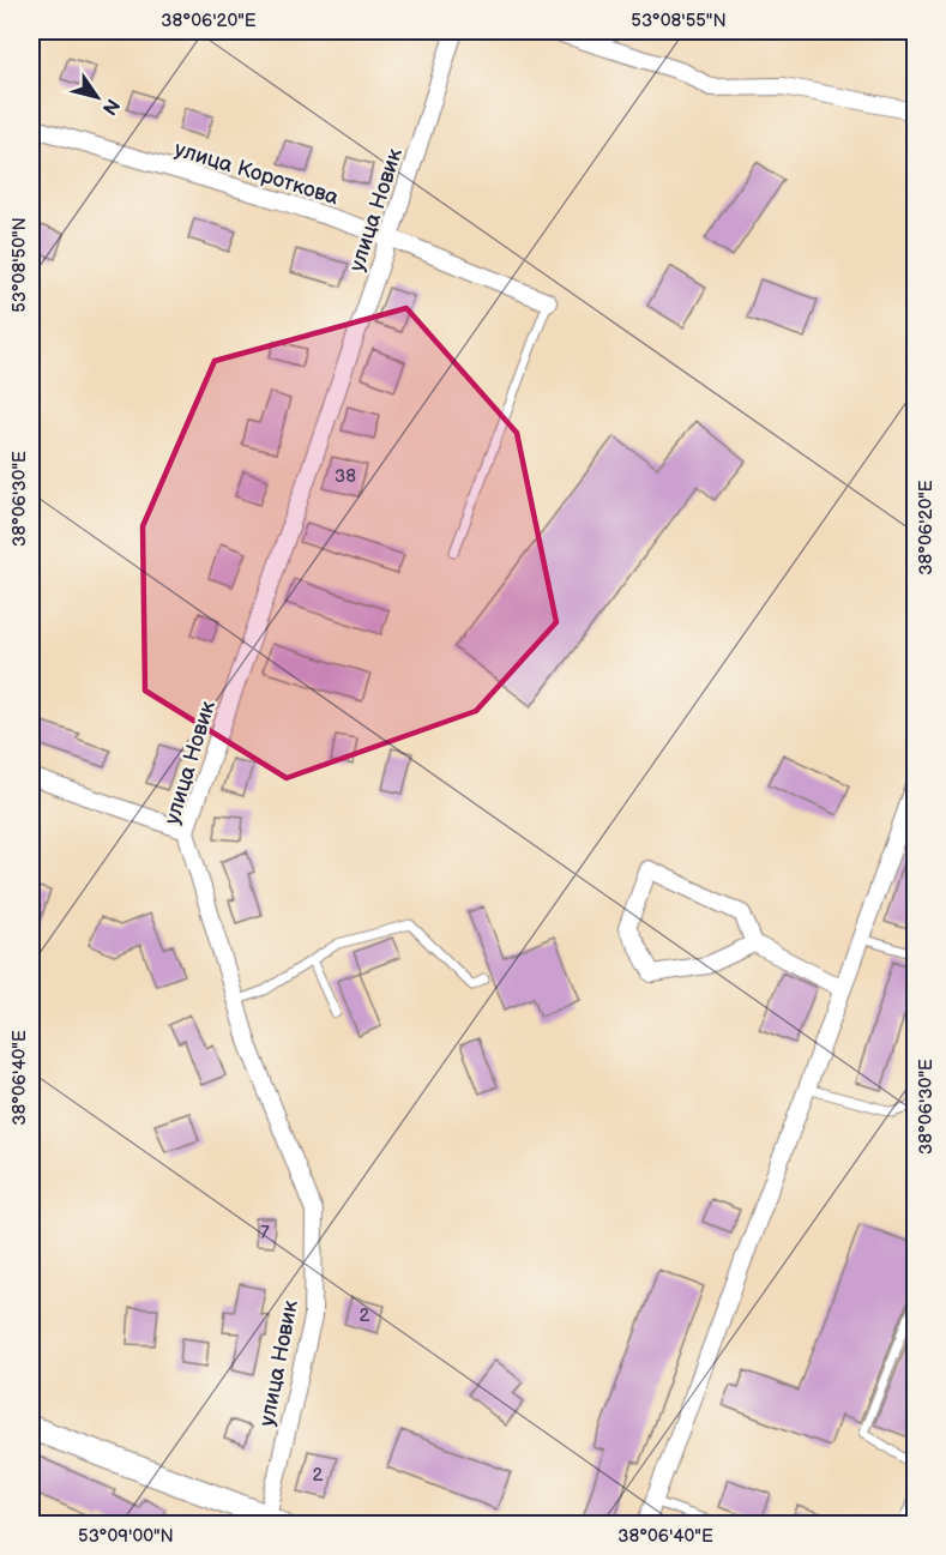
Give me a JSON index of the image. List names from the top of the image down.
{
  "streets": {
    "street": ["улица Короткова", "улица Новик"]
  },
  "crossings": [
    ["улица Короткова", "улица Новик"]
  ],
  "house_numbers": [
    "38",
    "7",
    "2",
    "2"
  ],
  "north": "bottom right",
  "coordinates": [
    "38°06'20\"E",
    "53°08'55\"N",
    "53°08'50\"N",
    "38°06'30\"E",
    "38°06'40\"E",
    "53°09'00\"N"
  ]
}
